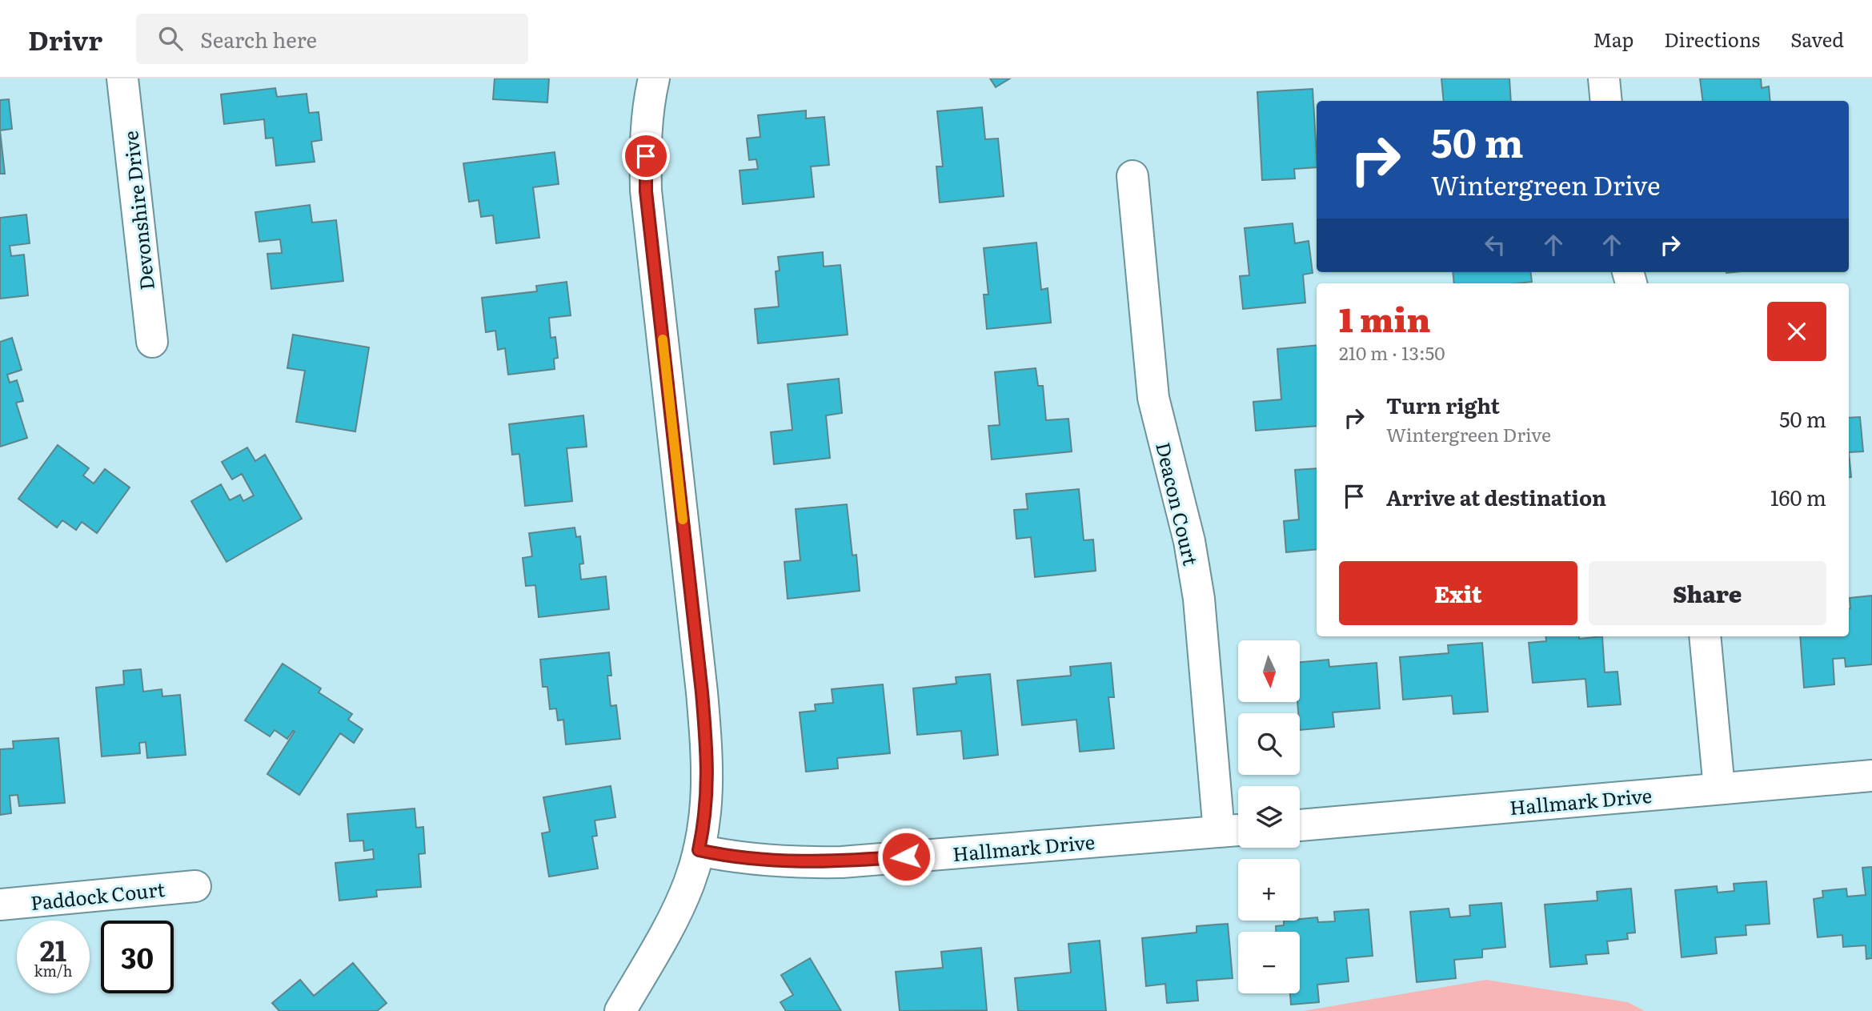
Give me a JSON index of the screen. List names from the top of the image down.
{
  "streets": {
    "street": [
      "Devonshire Drive",
      "Deacon Court",
      "Hallmark Drive",
      "Paddock Court"
    ]
  },
  "crossings": [
    ["Deacon Court", "Hallmark Drive"]
  ],
  "north": "bottom",
  "page": {
    "header": "Drivr",
    "search": "Search here",
    "nav": ["Map", "Directions", "Saved"],
    "turn": ["50 m", "Wintergreen Drive"],
    "heading": ["1 min", "210 m · 13:50"],
    "list": [
      {
        "name": "Turn right",
        "note": "Wintergreen Drive",
        "value": "50 m"
      },
      {
        "name": "Arrive at destination",
        "value": "160 m"
      }
    ],
    "buttons": ["Exit", "Share"],
    "map_buttons": ["+", "−"],
    "speed": "21 km/h",
    "limit": "30"
  }
}
